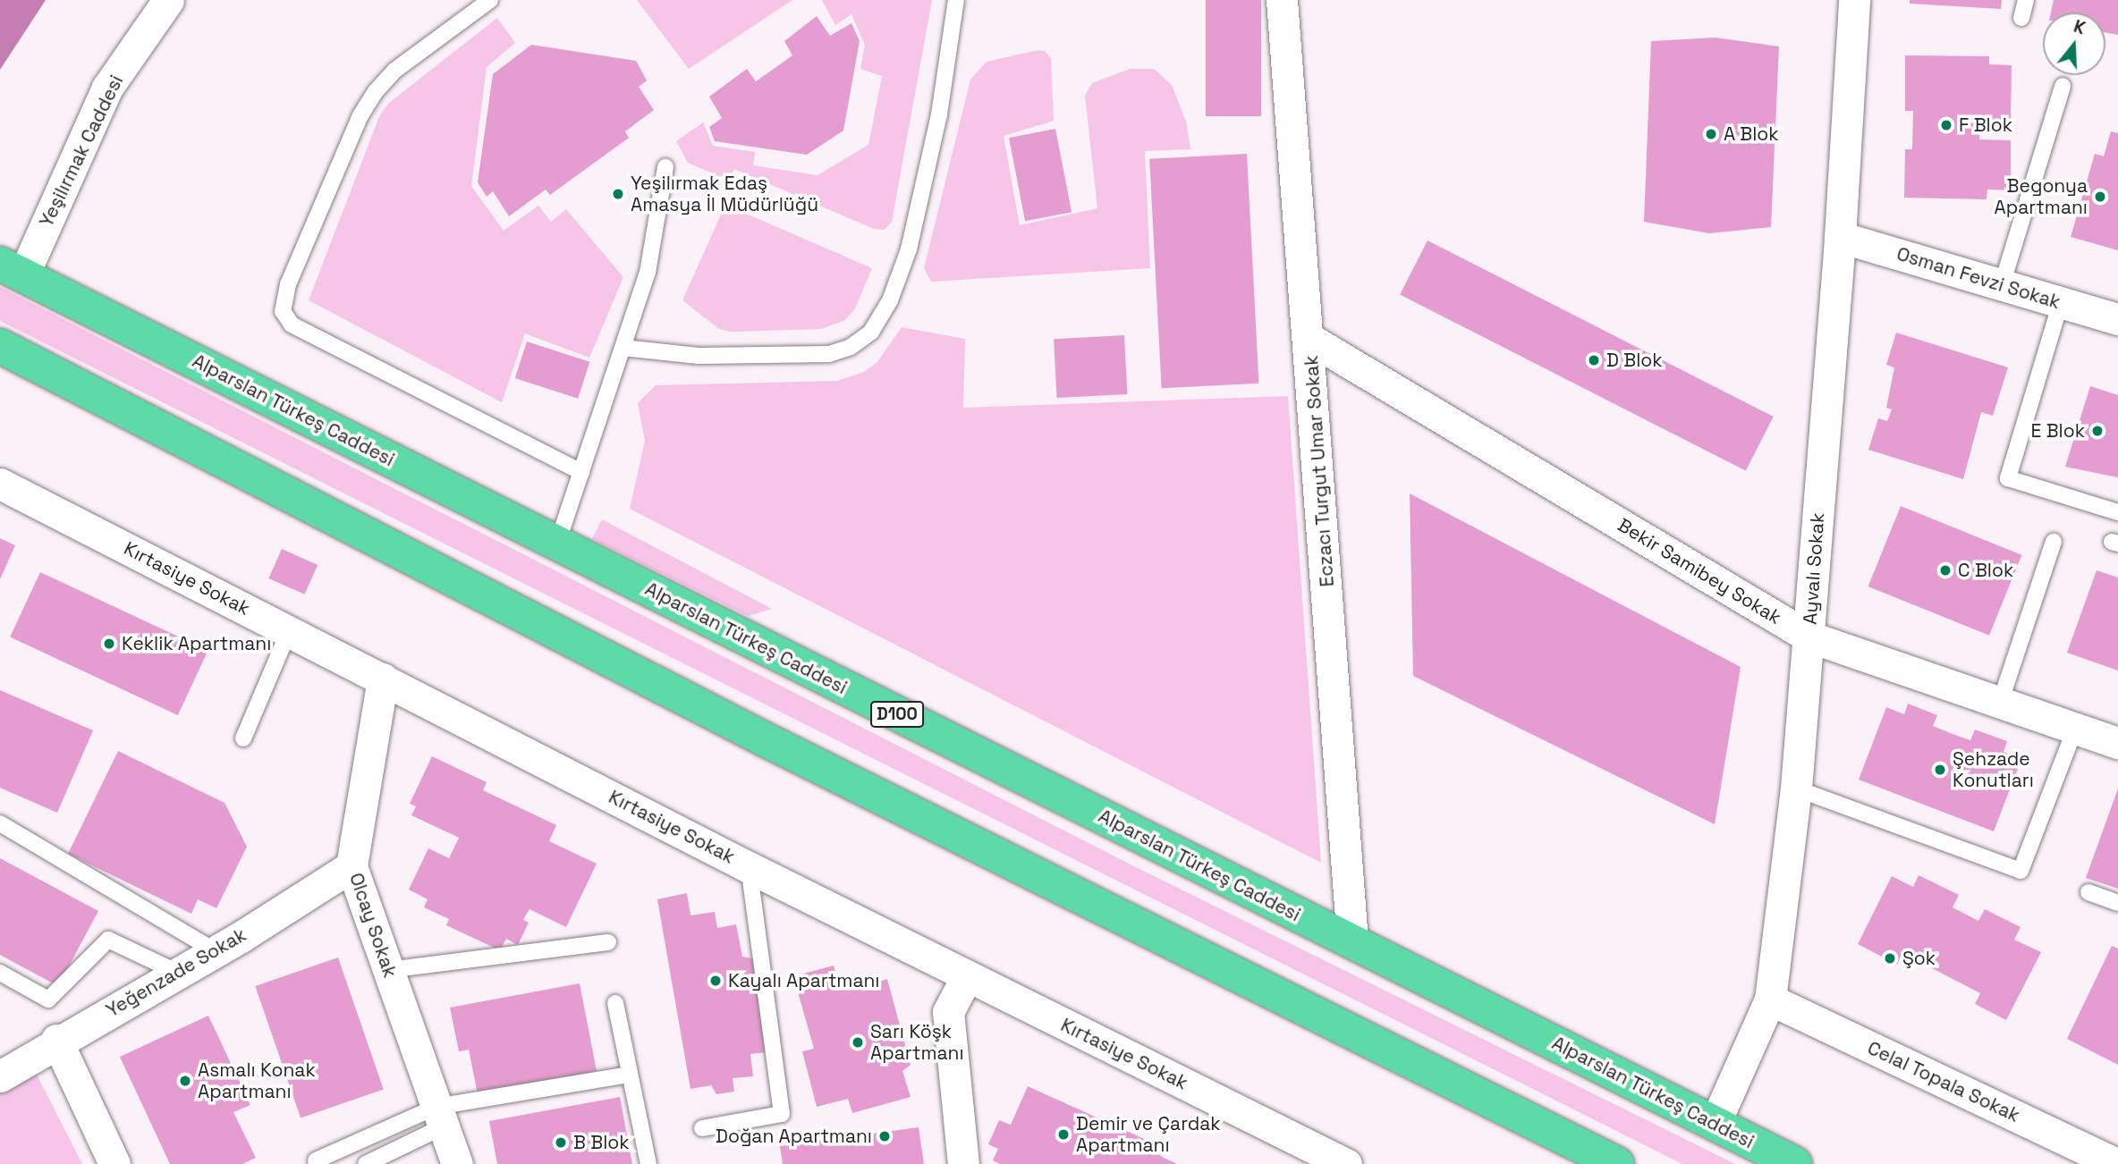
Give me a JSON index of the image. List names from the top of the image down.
{
  "streets": {
    "highway": ["Alparslan Türkeş Caddesi", "D100"],
    "street": [
      "Yeşilırmak Caddesi",
      "Osman Fevzi Sokak",
      "Eczacı Turgut Umar Sokak",
      "Ayvalı Sokak",
      "Bekir Samibey Sokak",
      "Kırtasiye Sokak",
      "Olcay Sokak",
      "Yeğenzade Sokak",
      "Celal Topala Sokak"
    ]
  },
  "crossings": [
    ["Yeşilırmak Caddesi", "Alparslan Türkeş Caddesi"],
    ["Osman Fevzi Sokak", "Ayvalı Sokak"],
    ["Alparslan Türkeş Caddesi", "Eczacı Turgut Umar Sokak"],
    ["Alparslan Türkeş Caddesi", "Ayvalı Sokak"],
    ["Eczacı Turgut Umar Sokak", "Bekir Samibey Sokak"],
    ["Ayvalı Sokak", "Bekir Samibey Sokak"],
    ["Ayvalı Sokak", "Celal Topala Sokak"],
    ["Kırtasiye Sokak", "Olcay Sokak"],
    ["Olcay Sokak", "Yeğenzade Sokak"]
  ],
  "places": [
    "F Blok",
    "A Blok",
    "Yeşilırmak Edaş Amasya İl Müdürlüğü",
    "Begonya Apartmanı",
    "D Blok",
    "E Blok",
    "C Blok",
    "Keklik Apartmanı",
    "Şehzade Konutları",
    "Şok",
    "Kayalı Apartmanı",
    "Sarı Köşk Apartmanı",
    "Asmalı Konak Apartmanı",
    "Demir ve Çardak Apartmanı",
    "Doğan Apartmanı",
    "B Blok"
  ],
  "north": "top"
}
